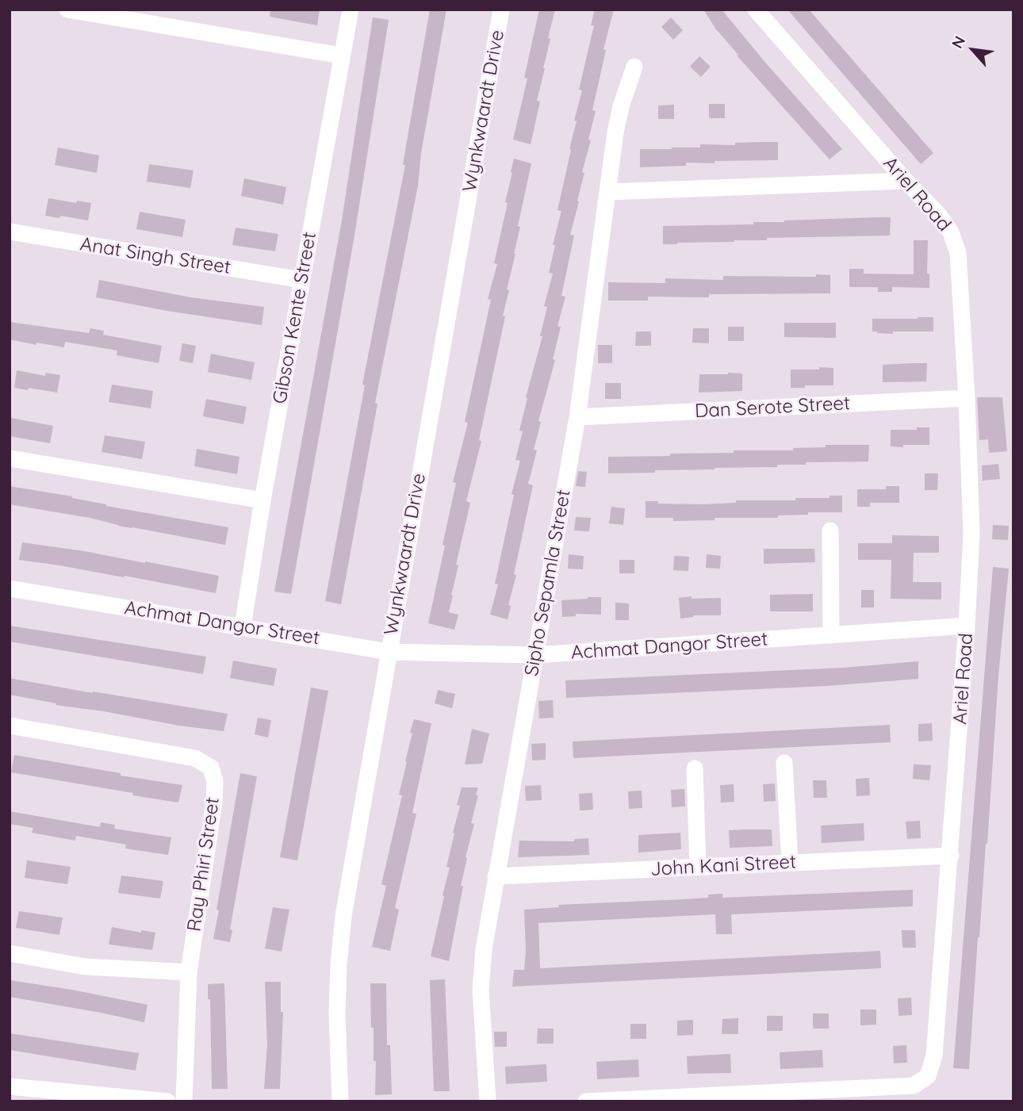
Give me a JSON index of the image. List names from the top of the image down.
{
  "streets": {
    "street": [
      "Wynkwaardt Drive",
      "Ariel Road",
      "Anat Singh Street",
      "Gibson Kente Street",
      "Dan Serote Street",
      "Sipho Sepamla Street",
      "Achmat Dangor Street",
      "Ray Phiri Street",
      "John Kani Street"
    ]
  },
  "crossings": [
    ["Wynkwaardt Drive", "Achmat Dangor Street"],
    ["Ariel Road", "Dan Serote Street"],
    ["Ariel Road", "Achmat Dangor Street"],
    ["Ariel Road", "John Kani Street"],
    ["Anat Singh Street", "Gibson Kente Street"],
    ["Gibson Kente Street", "Achmat Dangor Street"],
    ["Dan Serote Street", "Sipho Sepamla Street"],
    ["Sipho Sepamla Street", "Achmat Dangor Street"],
    ["Sipho Sepamla Street", "John Kani Street"]
  ],
  "north": "top left"
}
